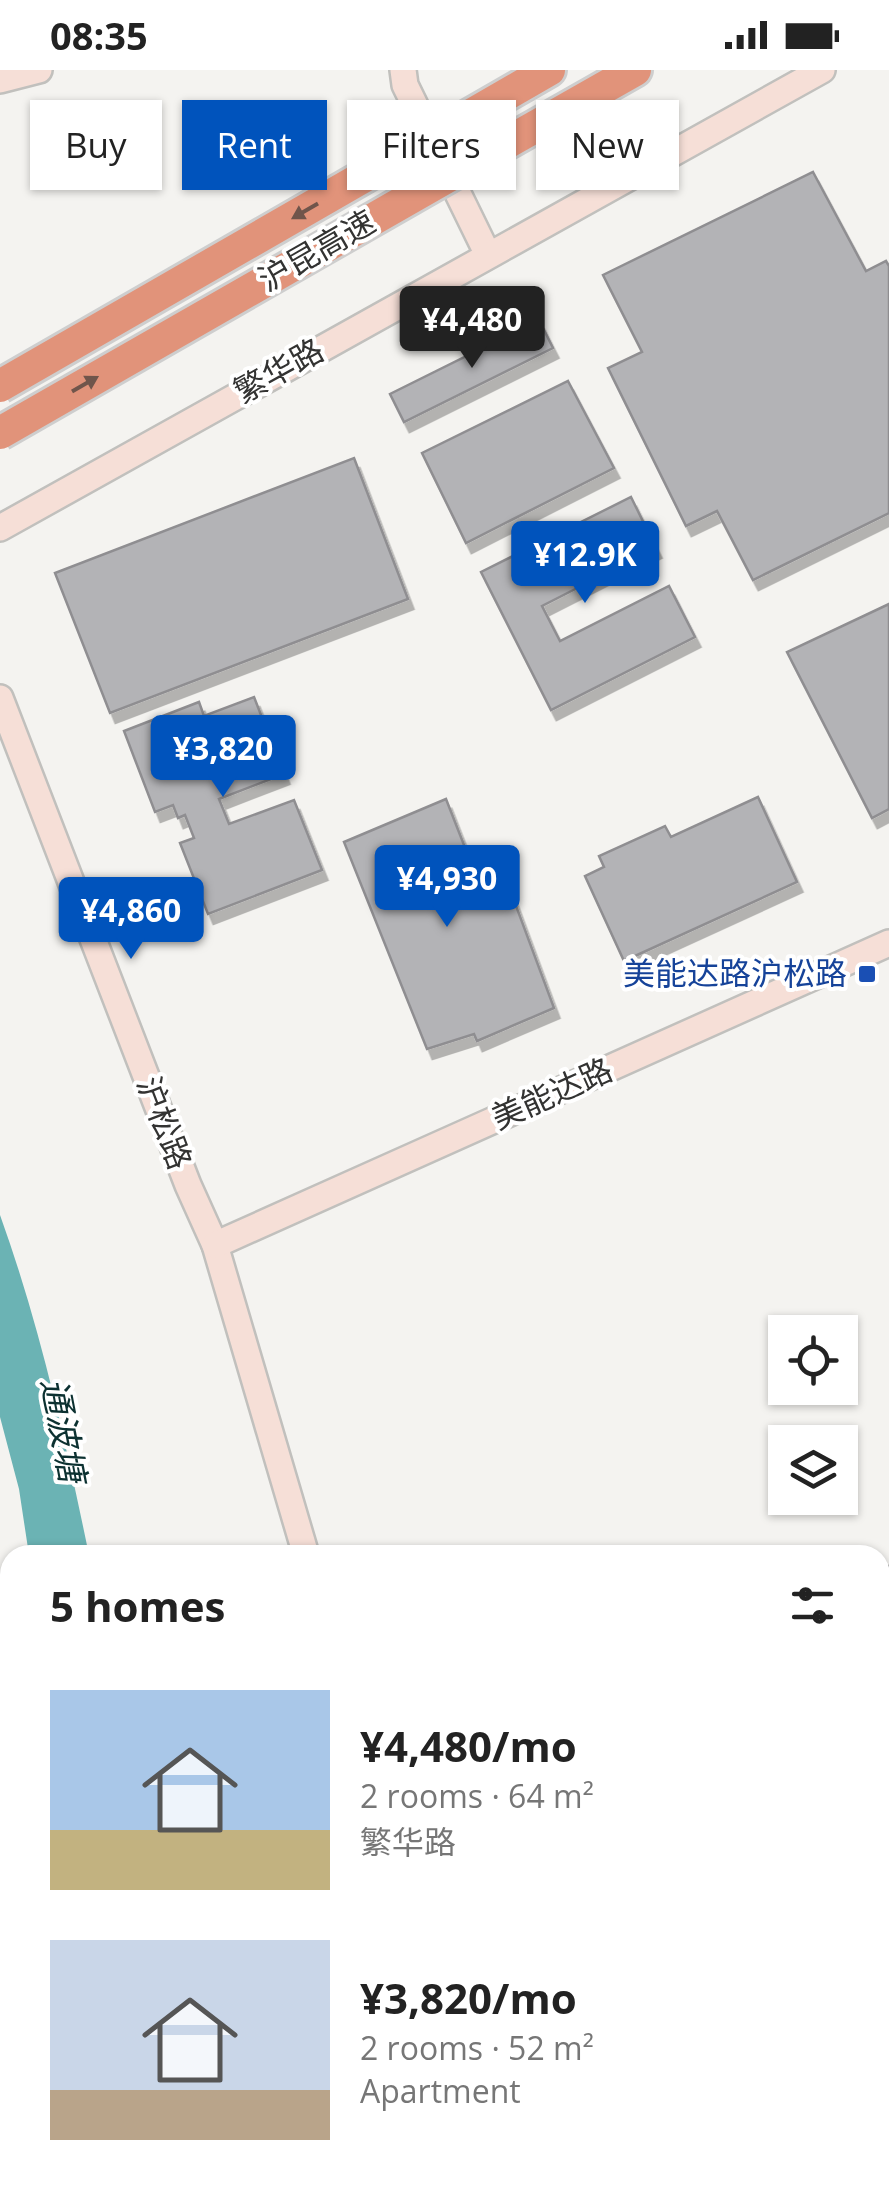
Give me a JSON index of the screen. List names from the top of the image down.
{
  "streets": {
    "highway": ["沪昆高速"],
    "main road": ["繁华路", "美能达路", "沪松路"]
  },
  "crossings": [
    ["美能达路", "沪松路"]
  ],
  "water": ["通波塘"],
  "places": {
    "transit": ["美能达路沪松路"]
  },
  "page": {
    "status": "08:35",
    "chip": [
      "Buy",
      "Rent",
      "Filters",
      "New"
    ],
    "price": [
      "¥4,480",
      "¥12.9K",
      "¥3,820",
      "¥4,930",
      "¥4,860"
    ],
    "heading": "5 homes",
    "list": [
      {
        "name": "¥4,480/mo",
        "note": "2 rooms · 64 m² · 繁华路"
      },
      {
        "name": "¥3,820/mo",
        "note": "2 rooms · 52 m² · Apartment"
      }
    ]
  }
}
